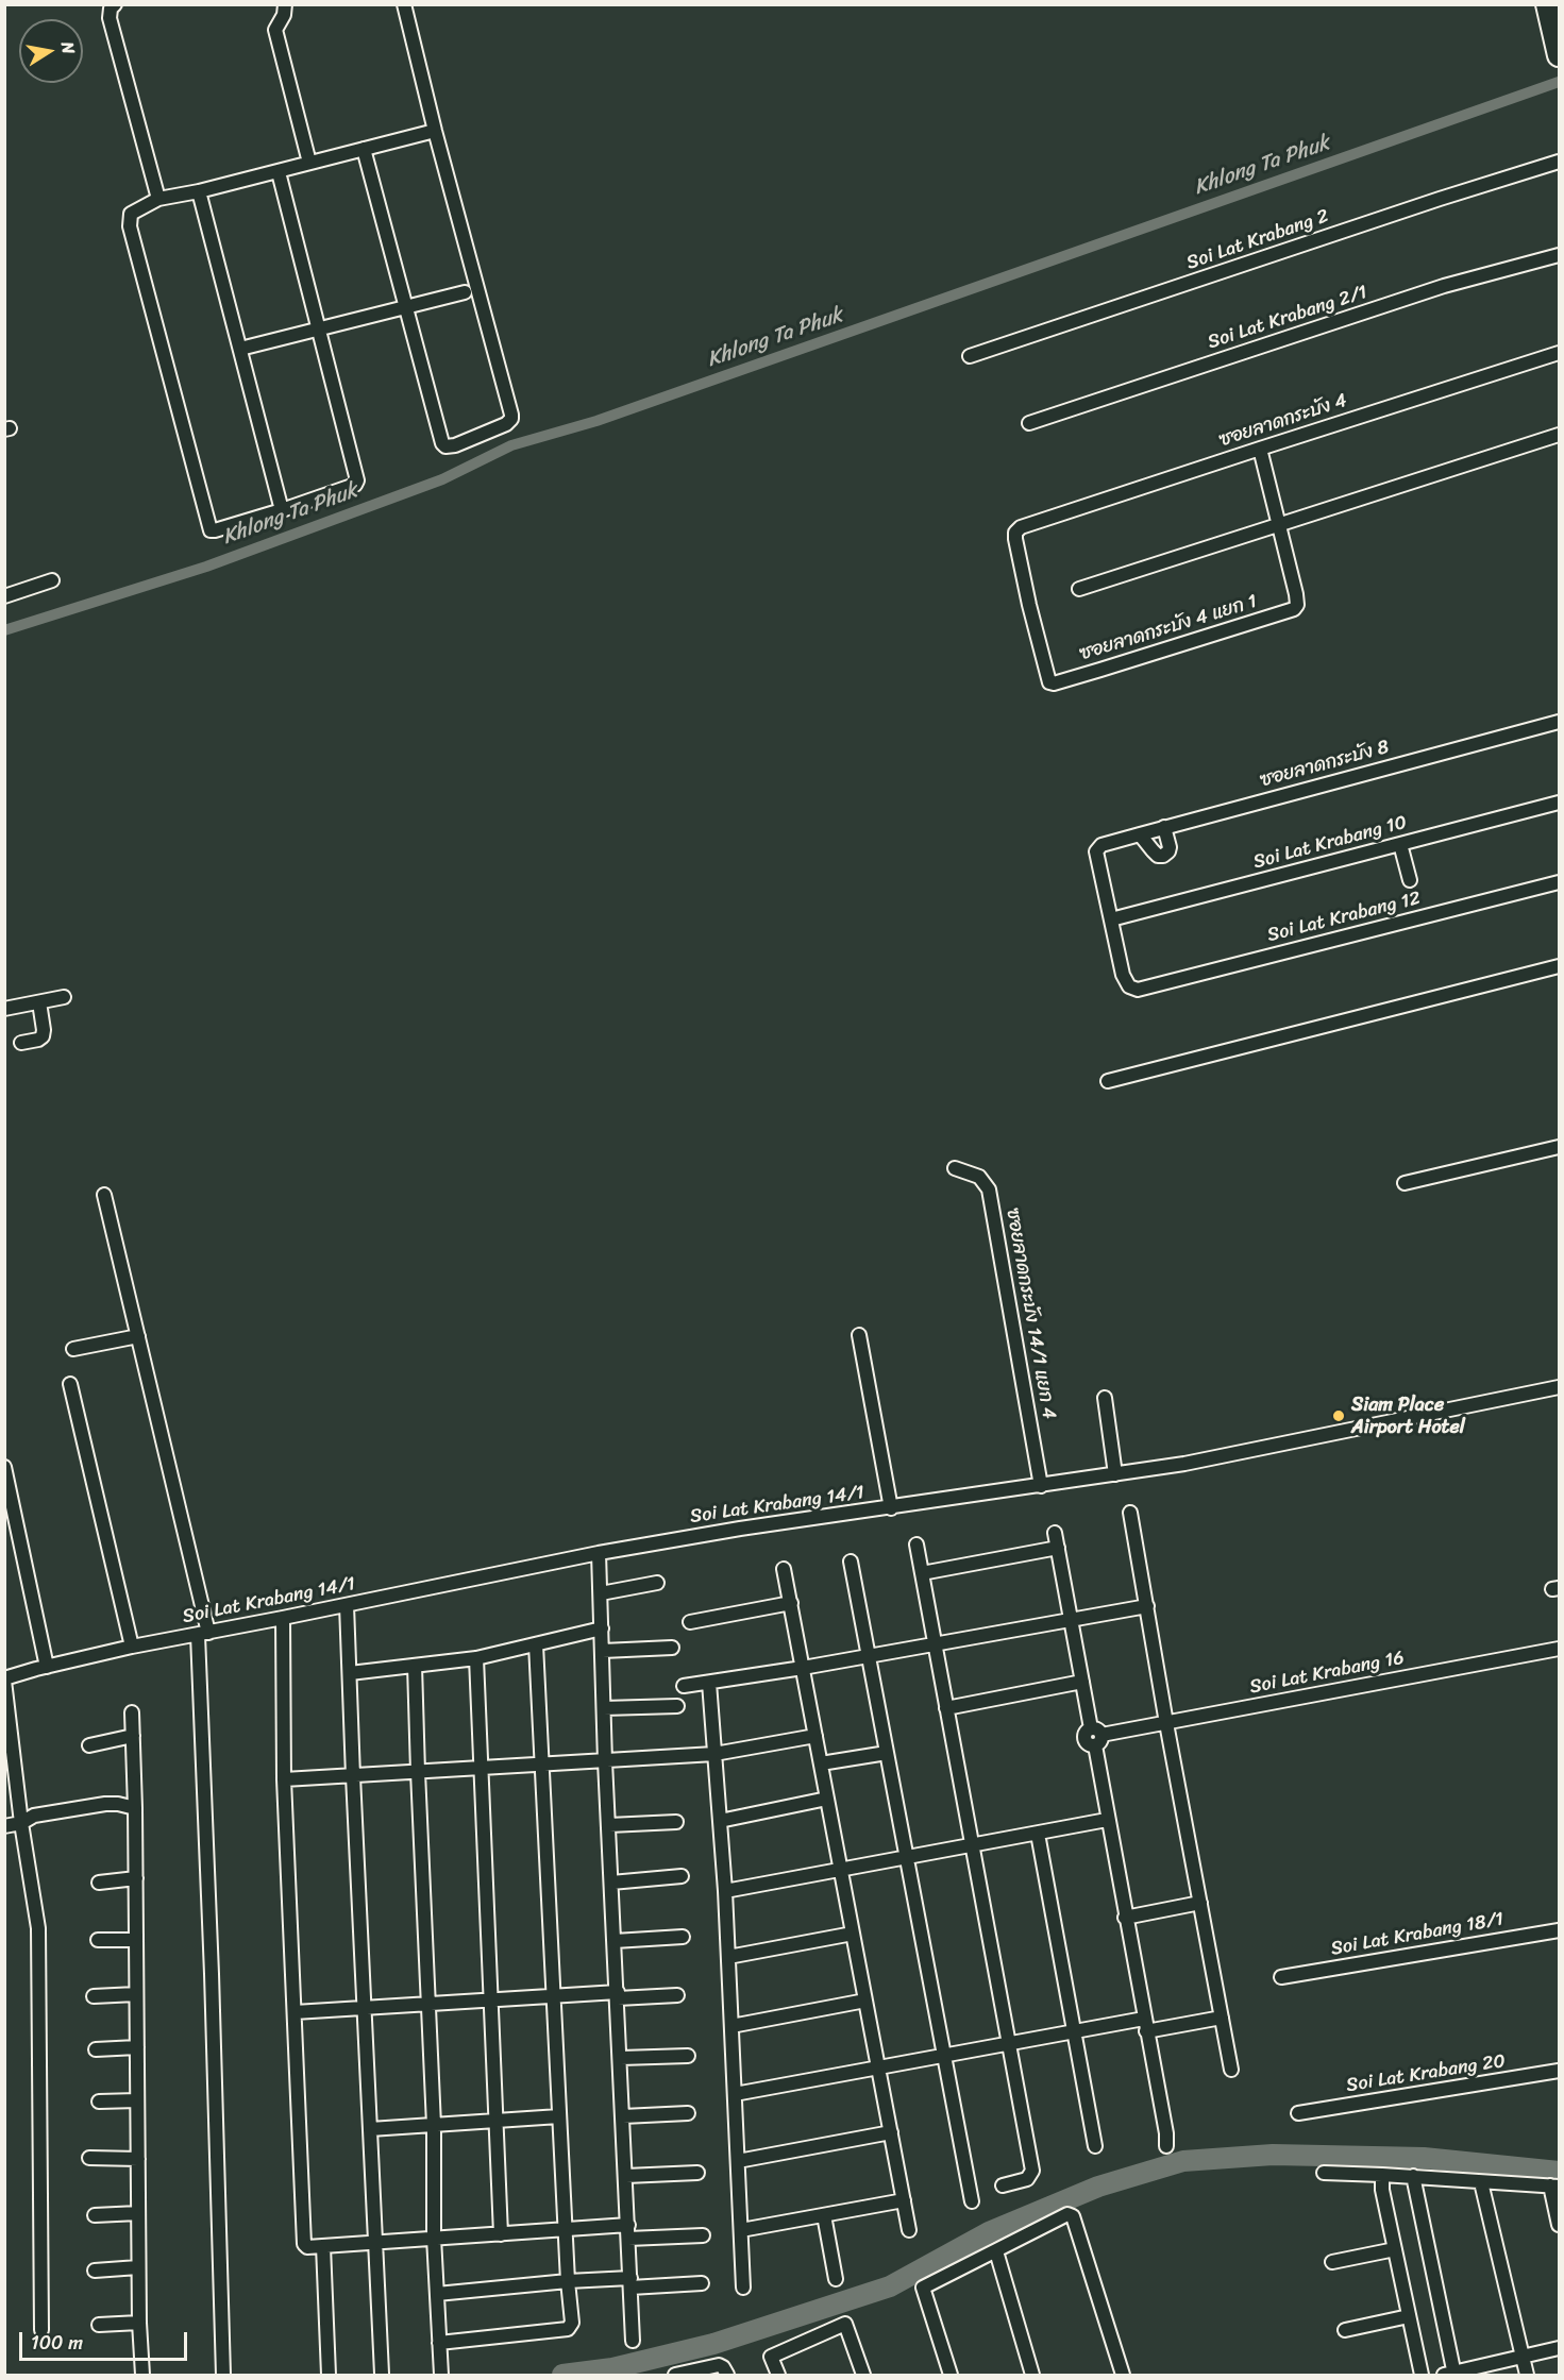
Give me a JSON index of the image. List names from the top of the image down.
{
  "streets": {
    "street": [
      "Soi Lat Krabang 2",
      "Soi Lat Krabang 2/1",
      "ซอยลาดกระบัง 4",
      "ซอยลาดกระบัง 4 แยก 1",
      "ซอยลาดกระบัง 8",
      "Soi Lat Krabang 10",
      "Soi Lat Krabang 12",
      "ซอยลาดกระบัง 14/1 แยก 4",
      "Soi Lat Krabang 14/1",
      "Soi Lat Krabang 16",
      "Soi Lat Krabang 18/1",
      "Soi Lat Krabang 20"
    ]
  },
  "crossings": [
    ["ซอยลาดกระบัง 4", "ซอยลาดกระบัง 4 แยก 1"],
    ["ซอยลาดกระบัง 8", "Soi Lat Krabang 10"],
    ["ซอยลาดกระบัง 8", "Soi Lat Krabang 12"],
    ["Soi Lat Krabang 10", "Soi Lat Krabang 12"],
    ["ซอยลาดกระบัง 14/1 แยก 4", "Soi Lat Krabang 14/1"]
  ],
  "water": ["Khlong Ta Phuk"],
  "places": ["Siam Place Airport Hotel"],
  "scale_bar": "100 m",
  "north": "right"
}
